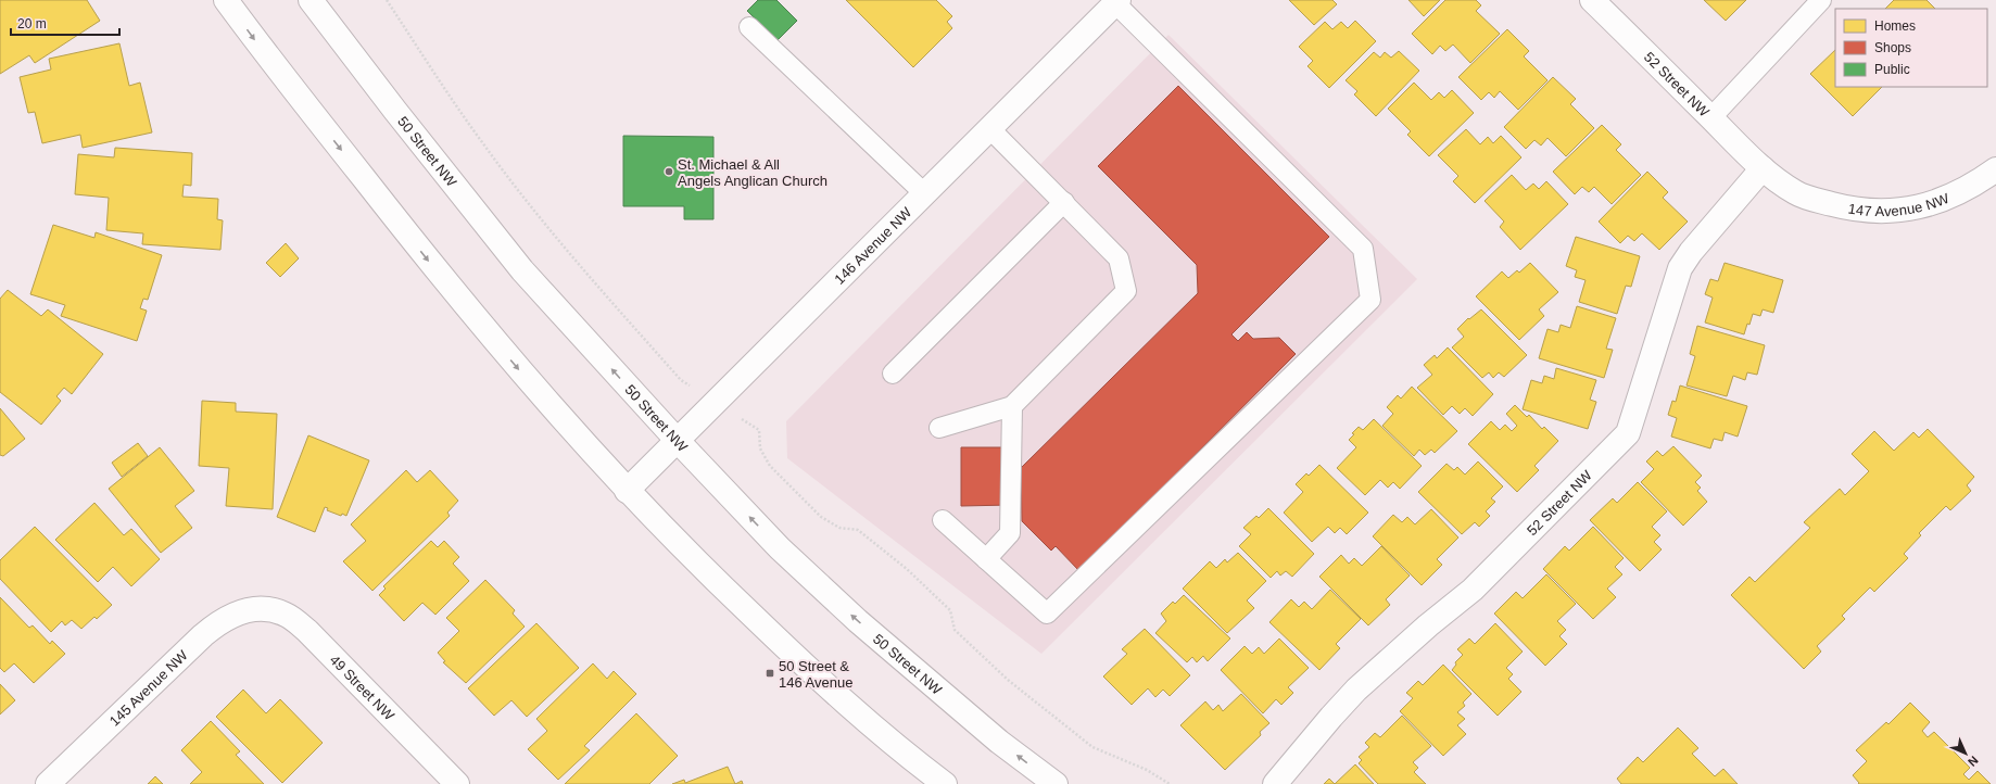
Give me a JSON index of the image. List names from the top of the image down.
{
  "streets": {
    "street": [
      "52 Street NW",
      "50 Street NW",
      "147 Avenue NW",
      "146 Avenue NW",
      "49 Street NW",
      "145 Avenue NW"
    ]
  },
  "crossings": [
    ["52 Street NW", "147 Avenue NW"],
    ["50 Street NW", "146 Avenue NW"],
    ["49 Street NW", "145 Avenue NW"]
  ],
  "places": {
    "other": ["St. Michael & All Angels Anglican Church"],
    "transit": ["50 Street & 146 Avenue"]
  },
  "legend": ["Homes", "Shops", "Public"],
  "scale_bar": "20 m",
  "north": "bottom right"
}
